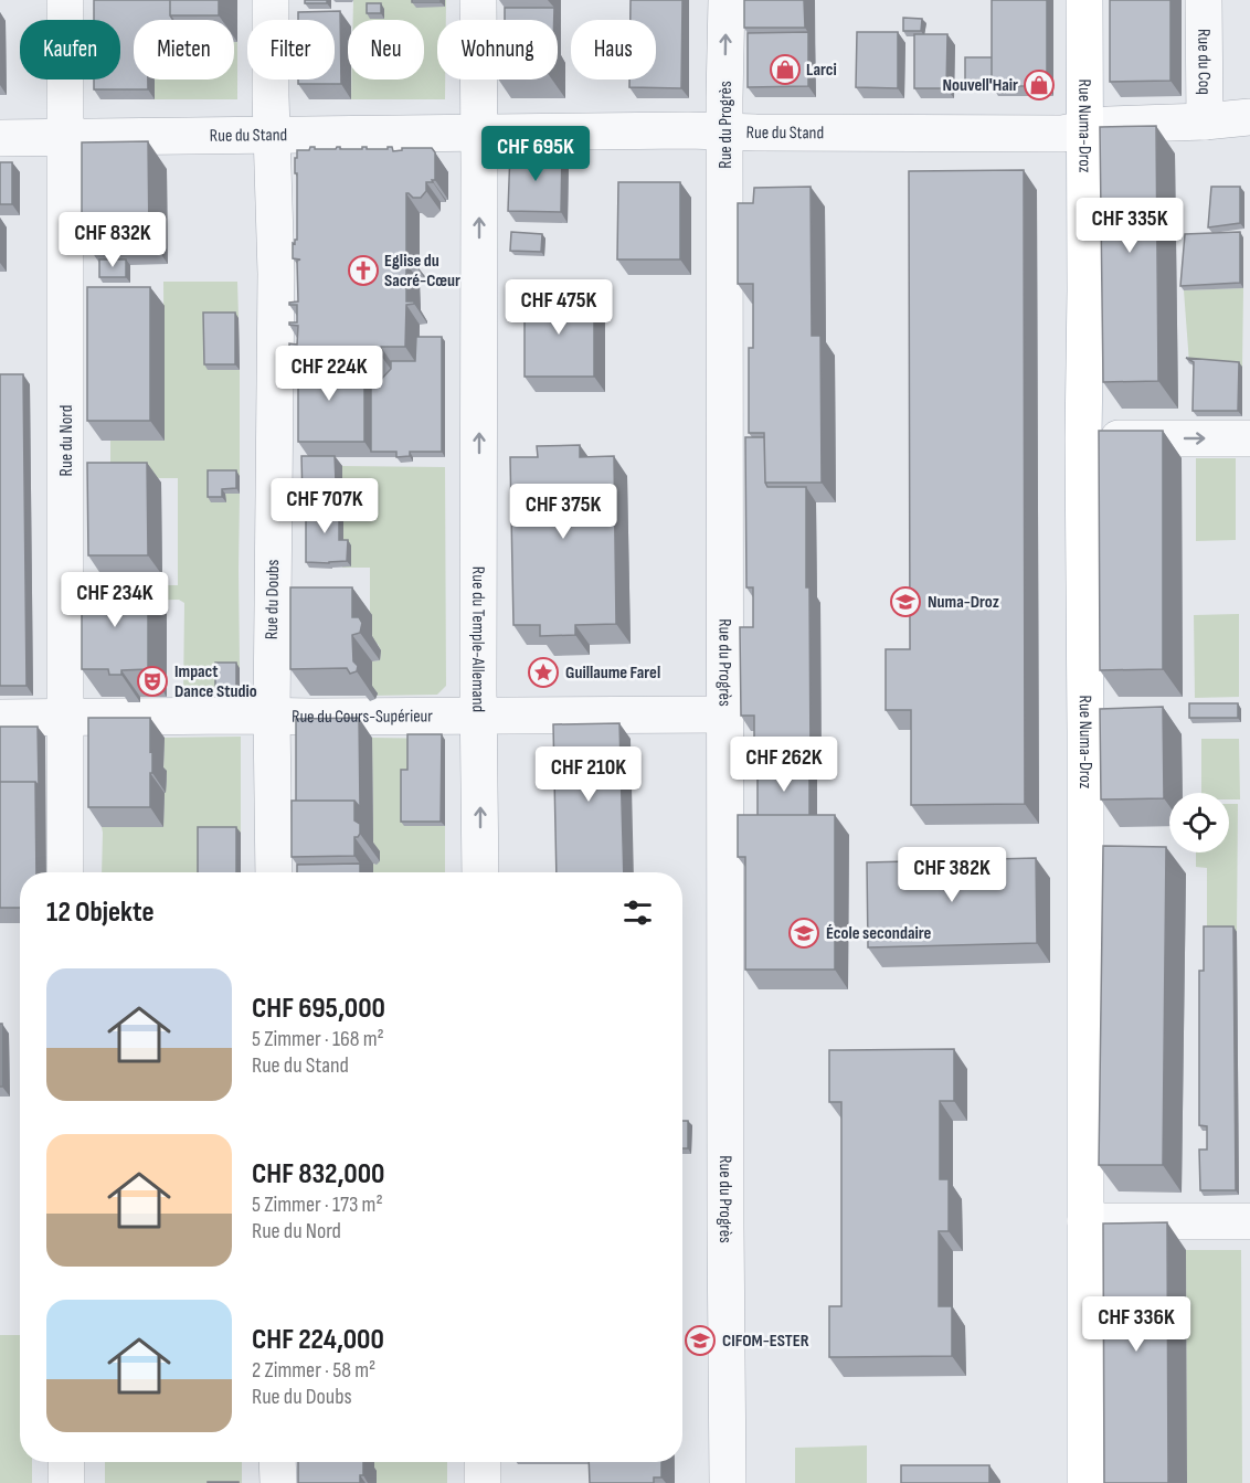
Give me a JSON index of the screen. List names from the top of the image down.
{
  "streets": {
    "main road": ["Rue Numa-Droz"],
    "street": [
      "Rue du Coq",
      "Rue du Progrès",
      "Rue du Stand",
      "Rue du Nord",
      "Rue du Doubs",
      "Rue du Temple-Allemand",
      "Rue du Cours-Supérieur"
    ]
  },
  "crossings": [
    ["Rue du Coq", "Rue du Stand"],
    ["Rue du Progrès", "Rue du Stand"],
    ["Rue du Progrès", "Rue du Cours-Supérieur"],
    ["Rue Numa-Droz", "Rue du Stand"],
    ["Rue du Stand", "Rue du Nord"],
    ["Rue du Stand", "Rue du Doubs"],
    ["Rue du Stand", "Rue du Temple-Allemand"],
    ["Rue du Nord", "Rue du Cours-Supérieur"],
    ["Rue du Doubs", "Rue du Cours-Supérieur"],
    ["Rue du Temple-Allemand", "Rue du Cours-Supérieur"]
  ],
  "one_way": ["Rue du Temple-Allemand"],
  "places": {
    "shop": ["Larci", "Nouvell'Hair"],
    "church": ["Eglise du Sacré-Cœur"],
    "school or university": ["Numa-Droz", "École secondaire", "CIFOM-ESTER"],
    "place": ["Guillaume Farel"],
    "theatre": ["Impact Dance Studio"]
  },
  "page": {
    "chip": [
      "Kaufen",
      "Mieten",
      "Filter",
      "Neu",
      "Wohnung",
      "Haus"
    ],
    "price": [
      "CHF 695K",
      "CHF 335K",
      "CHF 832K",
      "CHF 475K",
      "CHF 224K",
      "CHF 707K",
      "CHF 375K",
      "CHF 234K",
      "CHF 262K",
      "CHF 210K",
      "CHF 382K",
      "CHF 336K"
    ],
    "heading": "12 Objekte",
    "list": [
      {
        "name": "CHF 695,000",
        "note": "5 Zimmer · 168 m² · Rue du Stand"
      },
      {
        "name": "CHF 832,000",
        "note": "5 Zimmer · 173 m² · Rue du Nord"
      },
      {
        "name": "CHF 224,000",
        "note": "2 Zimmer · 58 m² · Rue du Doubs"
      }
    ]
  }
}
